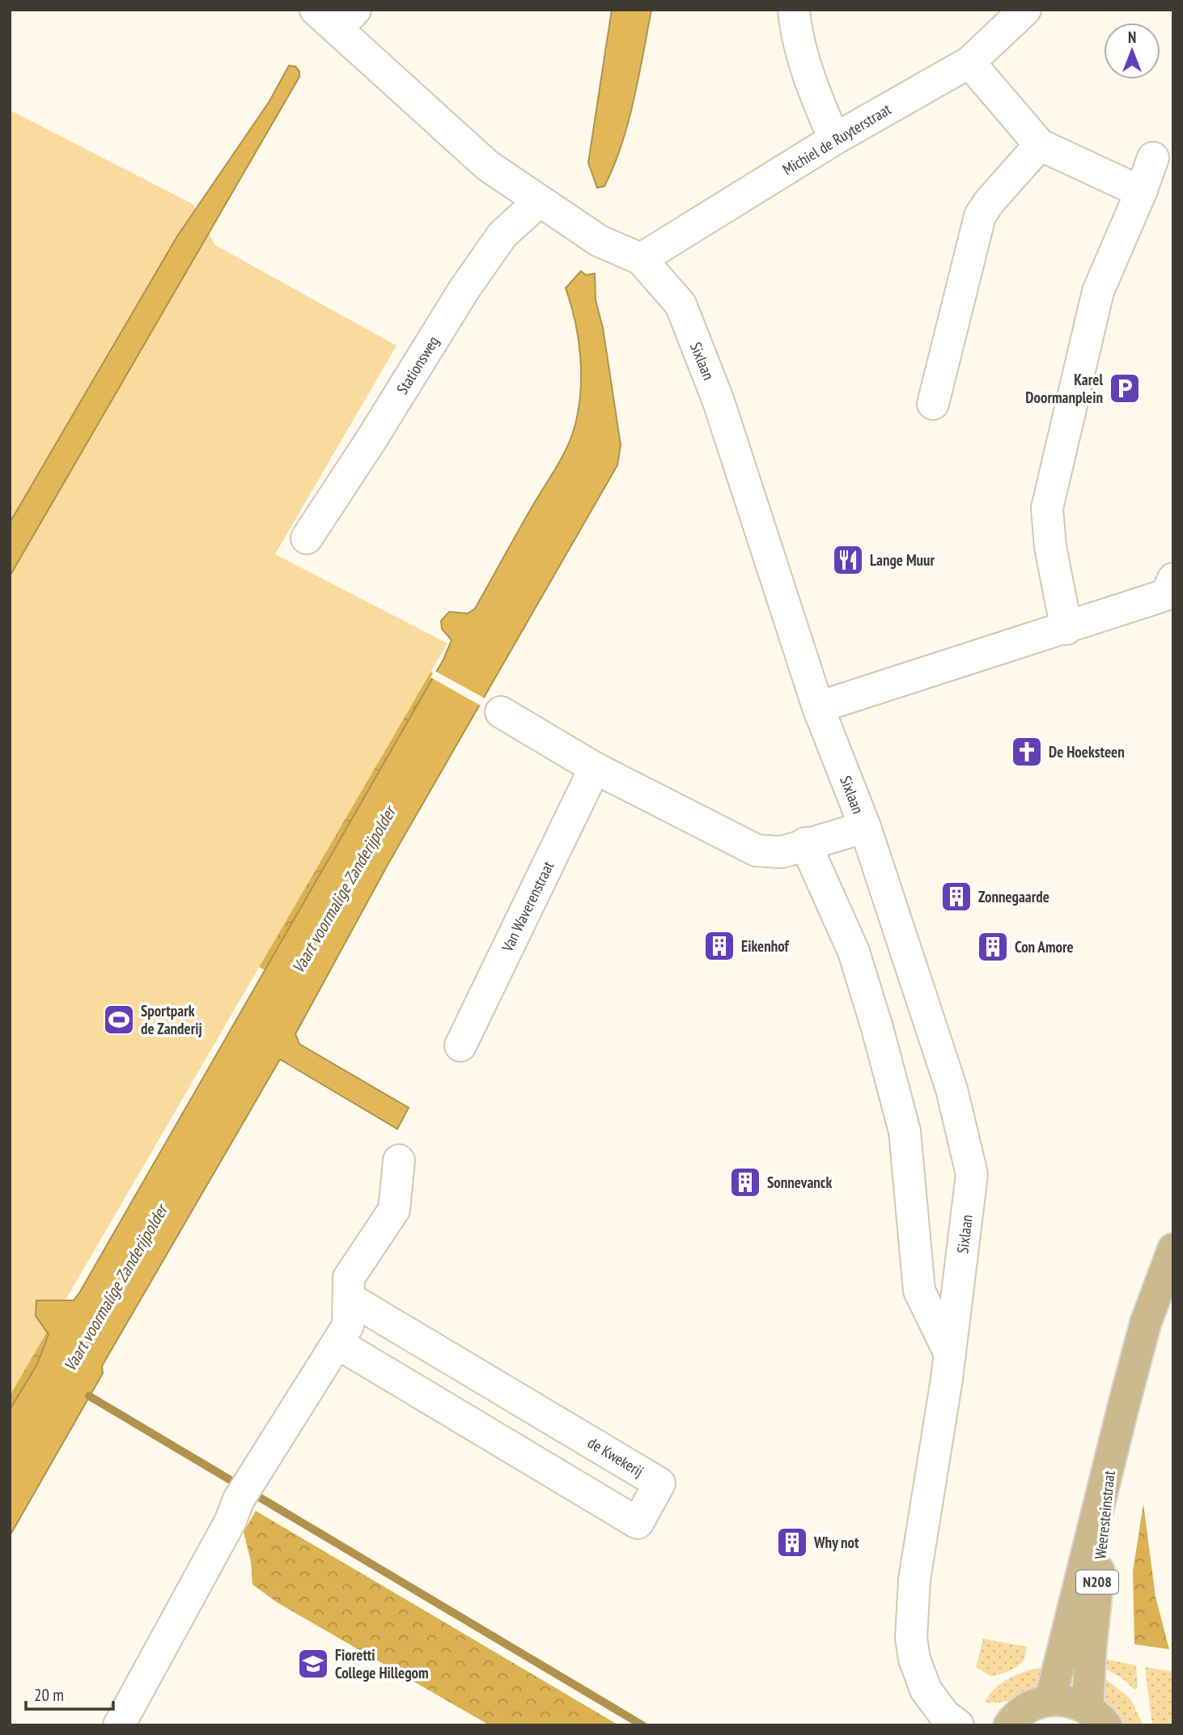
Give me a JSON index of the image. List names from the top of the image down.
{
  "streets": {
    "main road": ["Weeresteinstraat", "N208"],
    "street": [
      "Michiel de Ruyterstraat",
      "Sixlaan",
      "Stationsweg",
      "Van Waverenstraat",
      "de Kwekerij"
    ]
  },
  "crossings": [
    ["Michiel de Ruyterstraat", "Sixlaan"],
    ["Weeresteinstraat", "N208"]
  ],
  "water": ["Vaart voormalige Zanderijpolder"],
  "places": {
    "parking": ["Karel Doormanplein"],
    "restaurant": ["Lange Muur"],
    "church": ["De Hoeksteen"],
    "building": [
      "Zonnegaarde",
      "Eikenhof",
      "Con Amore",
      "Sonnevanck",
      "Why not"
    ],
    "sports": ["Sportpark de Zanderij"],
    "school or university": ["Fioretti College Hillegom"]
  },
  "scale_bar": "20 m",
  "north": "top"
}
